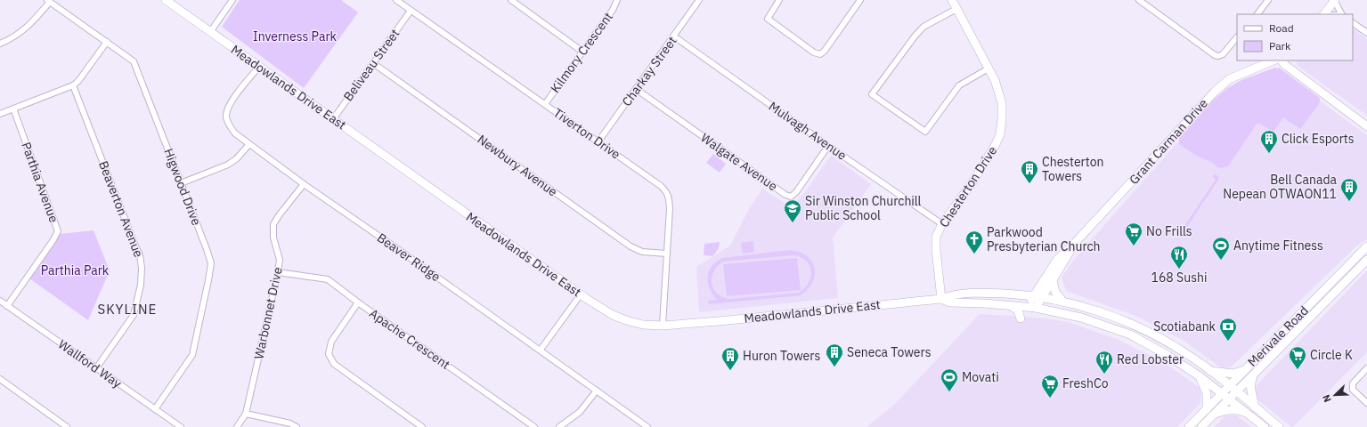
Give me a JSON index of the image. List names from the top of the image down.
{
  "streets": {
    "main road": [
      "Meadowlands Drive East",
      "Grant Carman Drive",
      "Chesterton Drive",
      "Merivale Road"
    ],
    "street": [
      "Kilmory Crescent",
      "Beliveau Street",
      "Charkay Street",
      "Mulvagh Avenue",
      "Tiverton Drive",
      "Walgate Avenue",
      "Newbury Avenue",
      "Parthia Avenue",
      "Higwood Drive",
      "Beaverton Avenue",
      "Beaver Ridge",
      "Warbonnet Drive",
      "Apache Crescent",
      "Wallford Way"
    ]
  },
  "crossings": [
    ["Kilmory Crescent", "Tiverton Drive"],
    ["Beliveau Street", "Meadowlands Drive East"],
    ["Beliveau Street", "Tiverton Drive"],
    ["Beliveau Street", "Newbury Avenue"],
    ["Charkay Street", "Mulvagh Avenue"],
    ["Charkay Street", "Tiverton Drive"],
    ["Charkay Street", "Walgate Avenue"],
    ["Meadowlands Drive East", "Tiverton Drive"],
    ["Meadowlands Drive East", "Grant Carman Drive"],
    ["Meadowlands Drive East", "Chesterton Drive"],
    ["Meadowlands Drive East", "Beaver Ridge"],
    ["Meadowlands Drive East", "Merivale Road"],
    ["Mulvagh Avenue", "Walgate Avenue"],
    ["Mulvagh Avenue", "Chesterton Drive"],
    ["Tiverton Drive", "Newbury Avenue"],
    ["Parthia Avenue", "Wallford Way"],
    ["Higwood Drive", "Wallford Way"],
    ["Beaverton Avenue", "Wallford Way"],
    ["Beaver Ridge", "Warbonnet Drive"],
    ["Warbonnet Drive", "Apache Crescent"]
  ],
  "districts": ["SKYLINE"],
  "parks": ["Inverness Park", "Parthia Park"],
  "places": {
    "building": [
      "Click Esports",
      "Chesterton Towers",
      "Bell Canada Nepean OTWAON11",
      "Seneca Towers",
      "Huron Towers"
    ],
    "school or university": ["Sir Winston Churchill Public School"],
    "supermarket": ["No Frills", "Circle K", "FreshCo"],
    "church": ["Parkwood Presbyterian Church"],
    "sports": ["Anytime Fitness", "Movati"],
    "restaurant": ["168 Sushi", "Red Lobster"],
    "bank": ["Scotiabank"]
  },
  "legend": ["Road", "Park"],
  "north": "bottom left"
}
